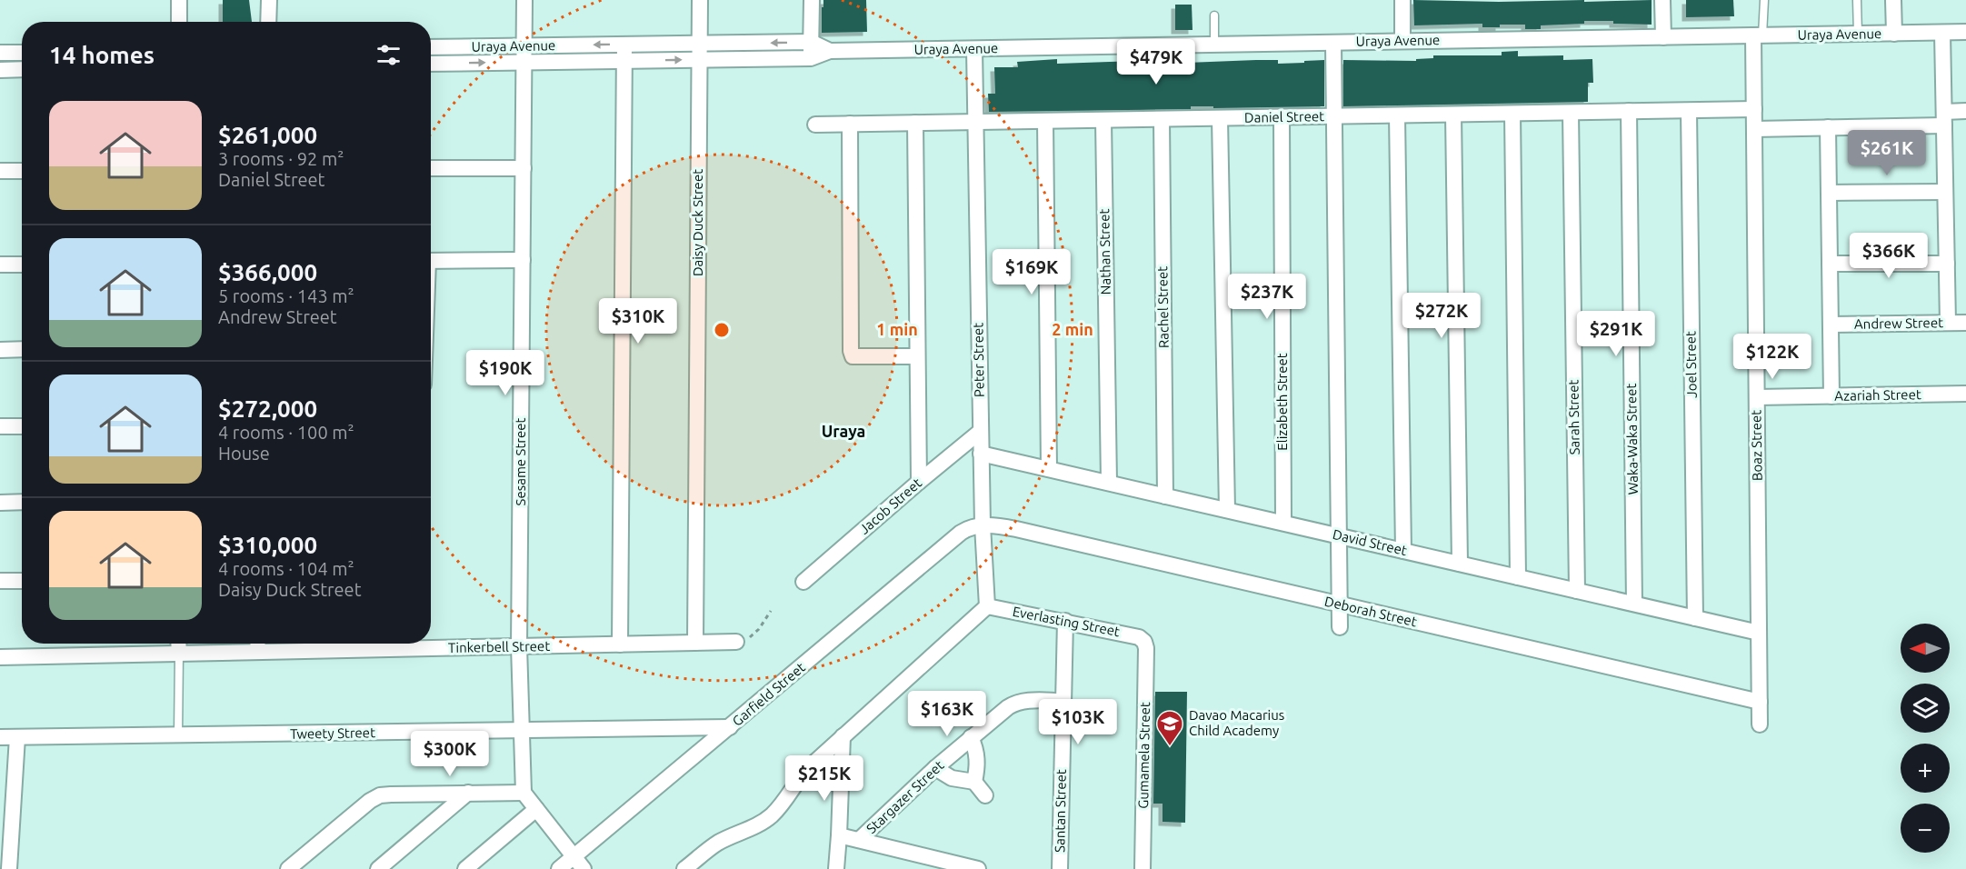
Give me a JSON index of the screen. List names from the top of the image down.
{
  "streets": {
    "street": [
      "Uraya Avenue",
      "Daniel Street",
      "Daisy Duck Street",
      "Nathan Street",
      "Rachel Street",
      "Andrew Street",
      "Peter Street",
      "Joel Street",
      "Azariah Street",
      "Elizabeth Street",
      "Sarah Street",
      "Waka-Waka Street",
      "Boaz Street",
      "Sesame Street",
      "Jacob Street",
      "David Street",
      "Deborah Street",
      "Everlasting Street",
      "Tinkerbell Street",
      "Garfield Street",
      "Tweety Street",
      "Gumamela Street",
      "Stargazer Street",
      "Santan Street"
    ]
  },
  "crossings": [
    ["Uraya Avenue", "Daisy Duck Street"],
    ["Uraya Avenue", "Peter Street"],
    ["Uraya Avenue", "Boaz Street"],
    ["Uraya Avenue", "Sesame Street"],
    ["Daniel Street", "Nathan Street"],
    ["Daniel Street", "Rachel Street"],
    ["Daniel Street", "Peter Street"],
    ["Daniel Street", "Joel Street"],
    ["Daniel Street", "Elizabeth Street"],
    ["Daniel Street", "Sarah Street"],
    ["Daniel Street", "Waka-Waka Street"],
    ["Daniel Street", "Boaz Street"],
    ["Daisy Duck Street", "Tinkerbell Street"],
    ["Nathan Street", "David Street"],
    ["Rachel Street", "David Street"],
    ["Peter Street", "Jacob Street"],
    ["Peter Street", "David Street"],
    ["Peter Street", "Deborah Street"],
    ["Peter Street", "Everlasting Street"],
    ["Peter Street", "Garfield Street"],
    ["Joel Street", "David Street"],
    ["Azariah Street", "Boaz Street"],
    ["Elizabeth Street", "David Street"],
    ["Sarah Street", "David Street"],
    ["Waka-Waka Street", "David Street"],
    ["Boaz Street", "David Street"],
    ["Boaz Street", "Deborah Street"],
    ["Sesame Street", "Tinkerbell Street"],
    ["Sesame Street", "Tweety Street"],
    ["Deborah Street", "Garfield Street"],
    ["Everlasting Street", "Gumamela Street"],
    ["Everlasting Street", "Santan Street"],
    ["Garfield Street", "Tweety Street"],
    ["Stargazer Street", "Santan Street"]
  ],
  "districts": ["Uraya"],
  "places": {
    "school or university": ["Davao Macarius Child Academy"]
  },
  "north": "left",
  "page": {
    "heading": "14 homes",
    "price": [
      "$479K",
      "$261K",
      "$366K",
      "$169K",
      "$237K",
      "$272K",
      "$310K",
      "$291K",
      "$122K",
      "$190K",
      "$163K",
      "$103K",
      "$300K",
      "$215K"
    ],
    "list": [
      {
        "name": "$261,000",
        "note": "3 rooms · 92 m² · Daniel Street"
      },
      {
        "name": "$366,000",
        "note": "5 rooms · 143 m² · Andrew Street"
      },
      {
        "name": "$272,000",
        "note": "4 rooms · 100 m² · House"
      },
      {
        "name": "$310,000",
        "note": "4 rooms · 104 m² · Daisy Duck Street"
      }
    ],
    "map_buttons": ["+", "−"]
  },
  "rings": ["1 min", "2 min"]
}
